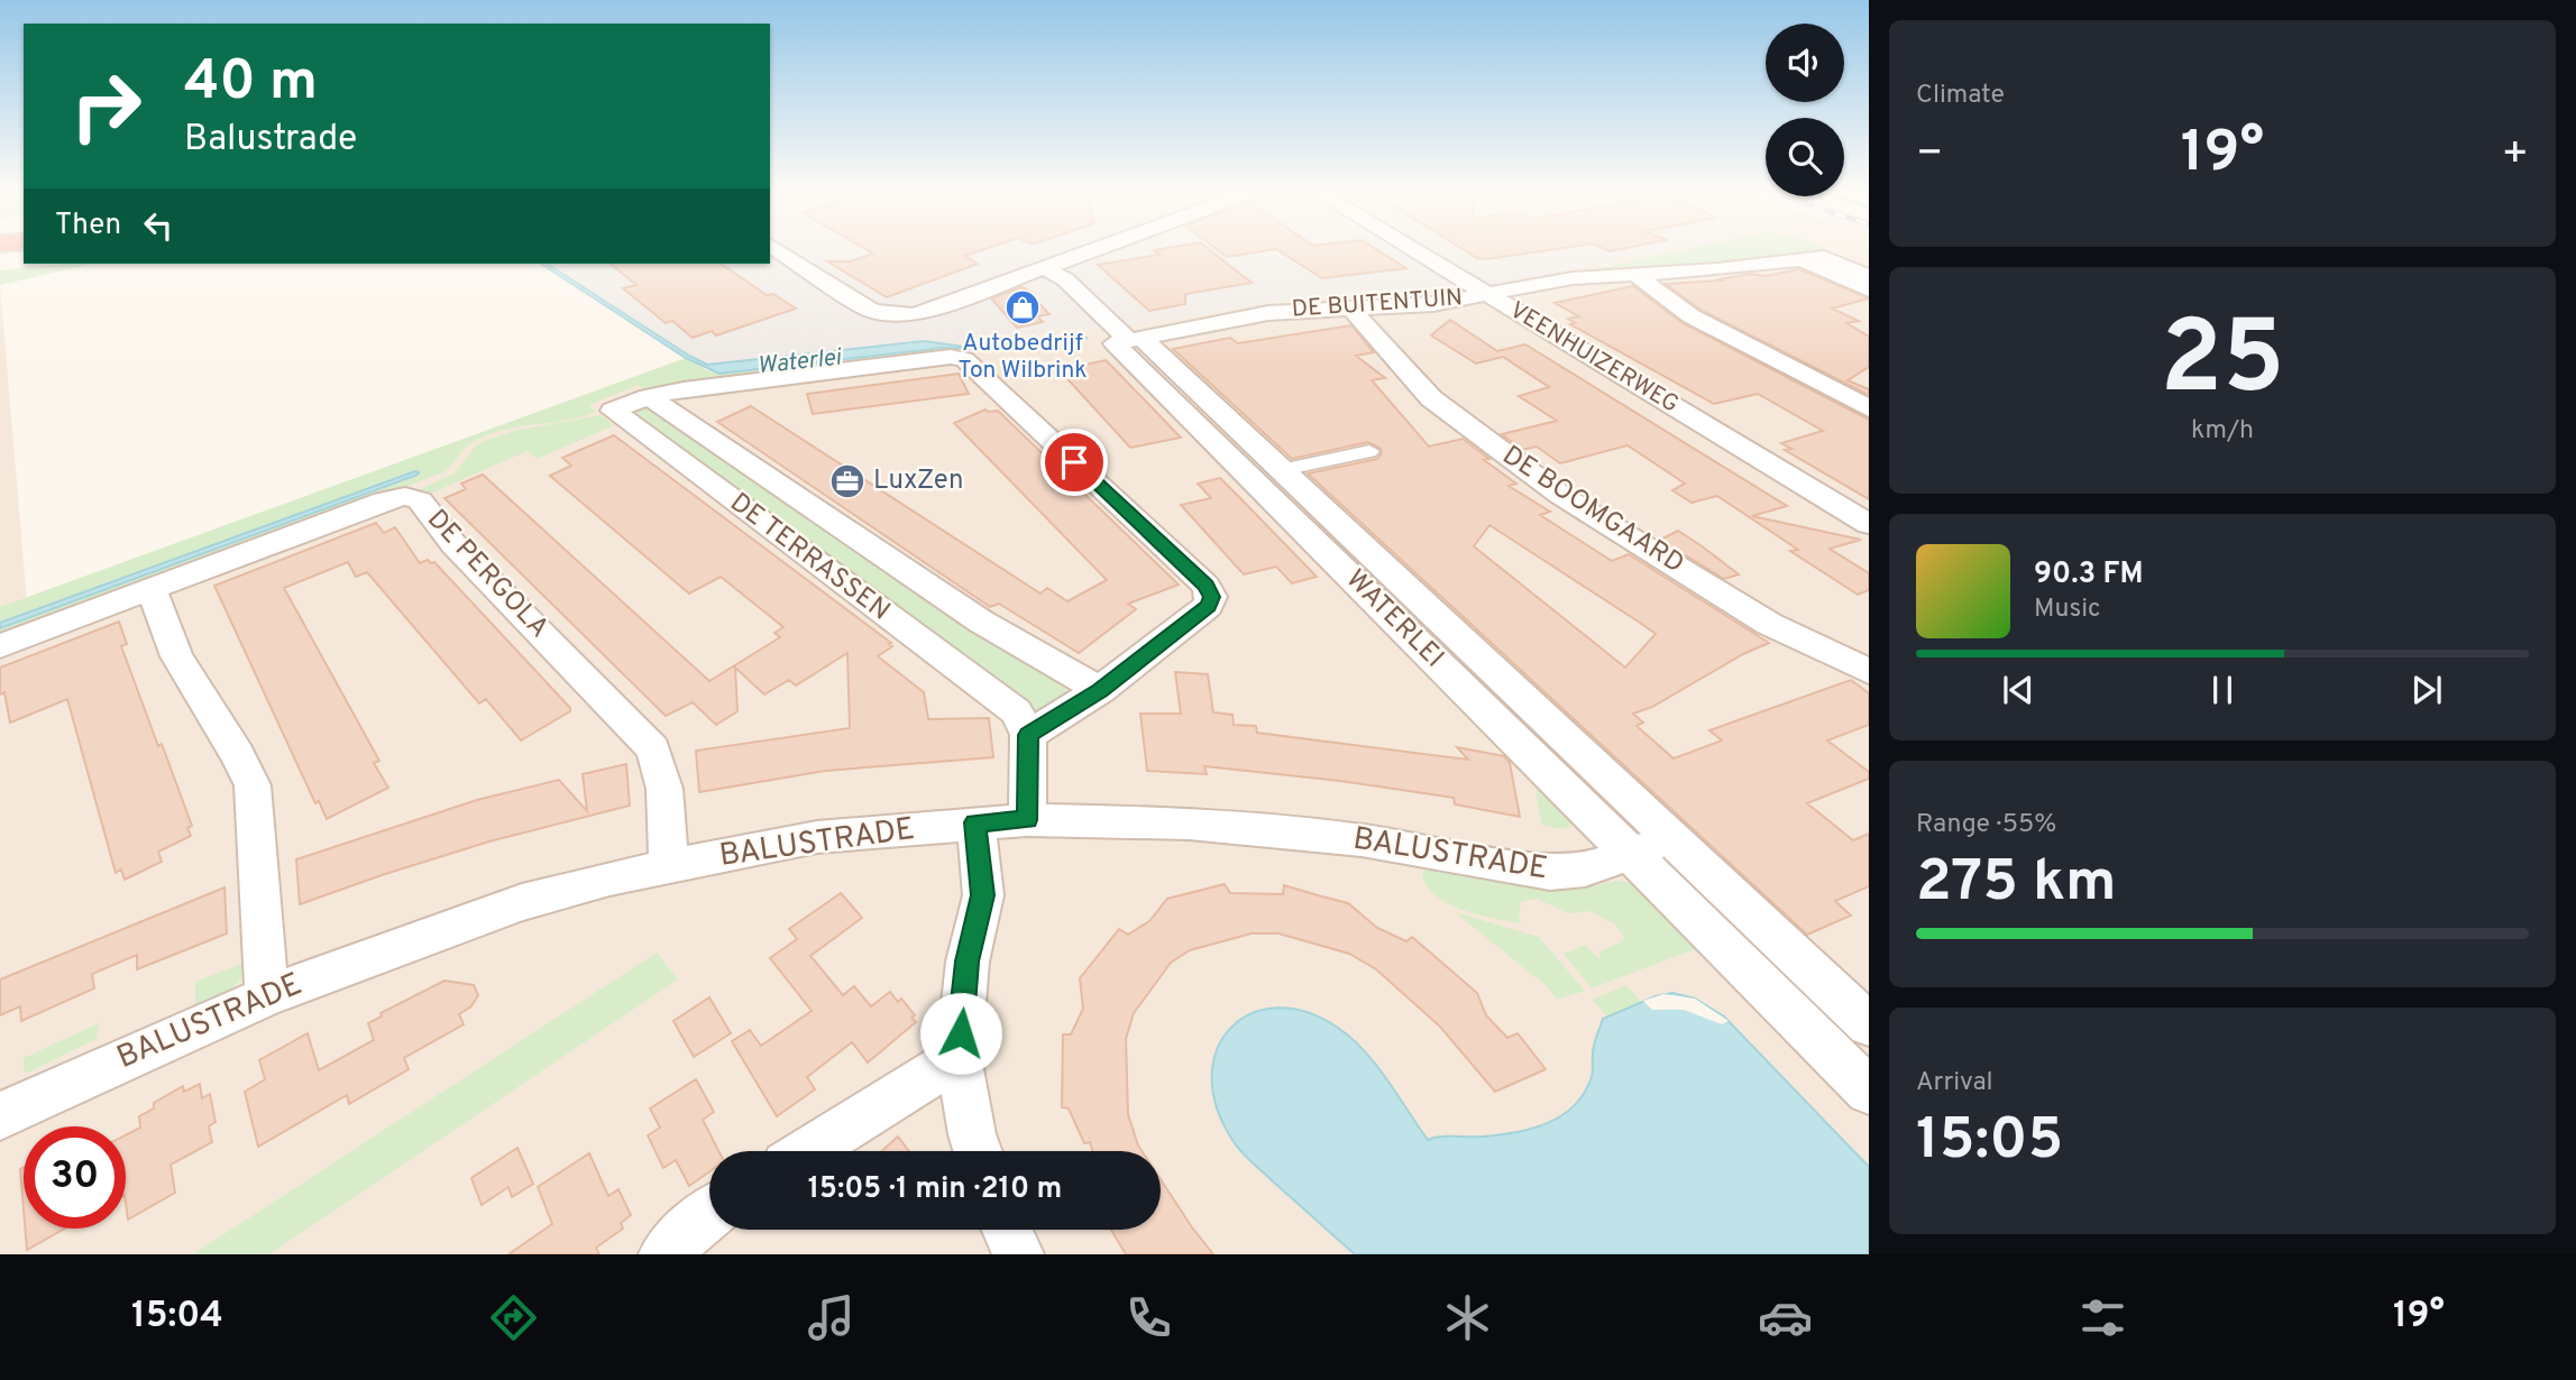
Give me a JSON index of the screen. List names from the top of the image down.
{
  "streets": {
    "street": [
      "DE BUITENTUIN",
      "VEENHUIZERWEG",
      "DE BOOMGAARD",
      "DE TERRASSEN",
      "DE PERGOLA",
      "WATERLEI",
      "BALUSTRADE"
    ]
  },
  "crossings": [
    ["DE BUITENTUIN", "VEENHUIZERWEG"],
    ["DE BUITENTUIN", "DE BOOMGAARD"],
    ["DE BUITENTUIN", "WATERLEI"],
    ["DE PERGOLA", "BALUSTRADE"],
    ["WATERLEI", "BALUSTRADE"]
  ],
  "water": ["Waterlei"],
  "places": {
    "shop": ["Autobedrijf Ton Wilbrink"],
    "office": ["LuxZen"]
  },
  "page": {
    "tile": [
      "Climate",
      ["25", "km/h"],
      ["Range · 55%", "275 km"],
      ["Arrival", "15:05"]
    ],
    "turn": ["40 m", "Balustrade"],
    "heat": ["−", "19°", "+"],
    "then": "Then",
    "song": ["90.3 FM", "Music"],
    "limit": "30",
    "trip": "15:05 · 1 min · 210 m",
    "tabs": ["15:04", "19°"]
  }
}
